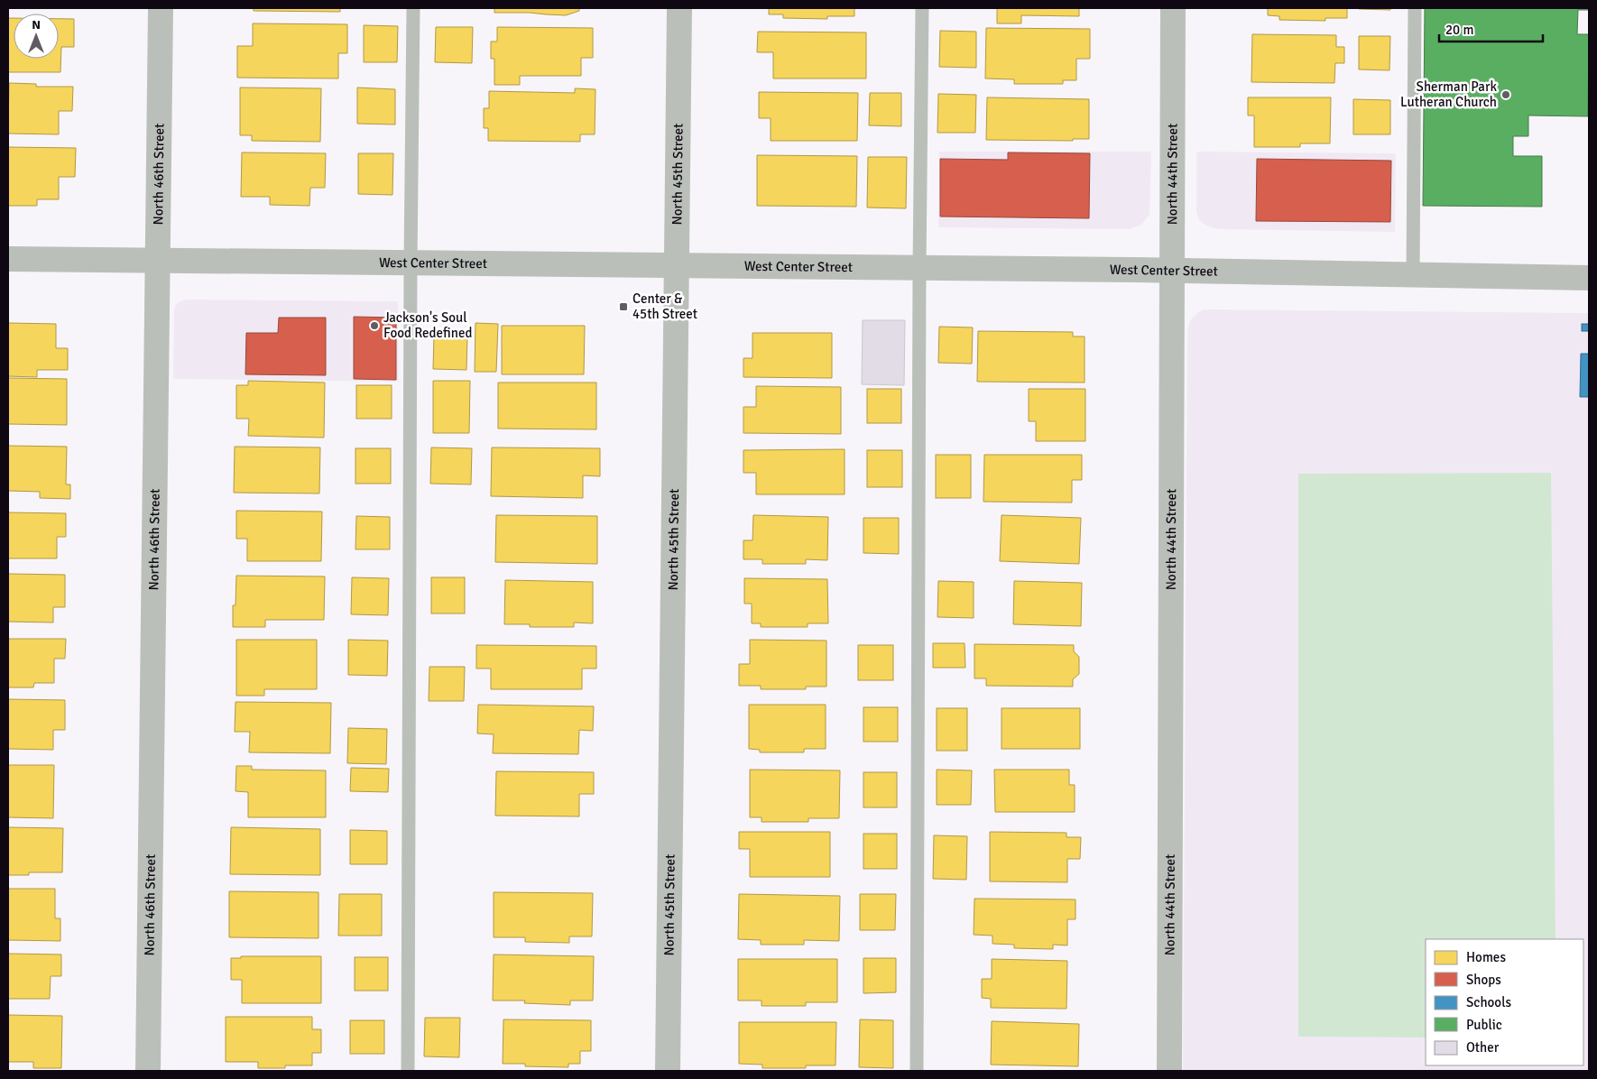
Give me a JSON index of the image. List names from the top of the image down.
{
  "streets": {
    "street": [
      "North 46th Street",
      "North 45th Street",
      "North 44th Street",
      "West Center Street"
    ]
  },
  "crossings": [
    ["North 46th Street", "West Center Street"],
    ["North 45th Street", "West Center Street"],
    ["North 44th Street", "West Center Street"]
  ],
  "places": {
    "other": ["Sherman Park Lutheran Church", "Jackson's Soul Food Redefined"],
    "transit": ["Center & 45th Street"]
  },
  "legend": [
    "Homes",
    "Shops",
    "Schools",
    "Public",
    "Other"
  ],
  "scale_bar": "20 m",
  "north": "top"
}
